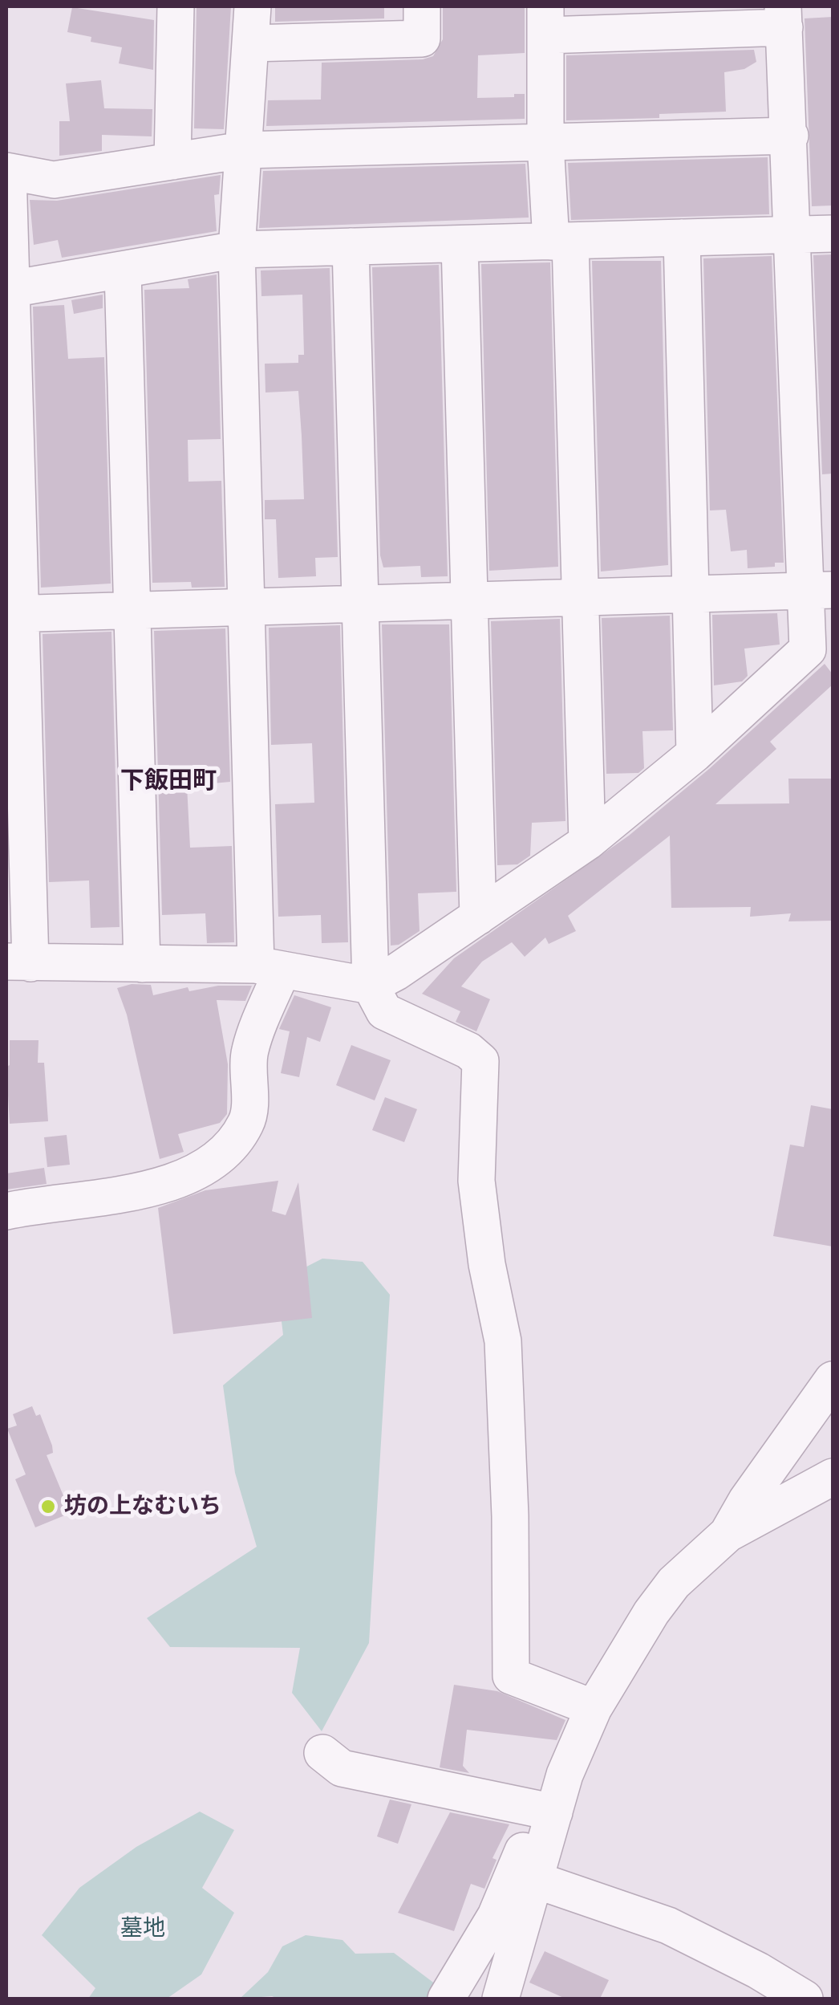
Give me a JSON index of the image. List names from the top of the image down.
{
  "districts": ["下飯田町"],
  "parks": ["墓地"],
  "places": ["坊の上なむいち"]
}
